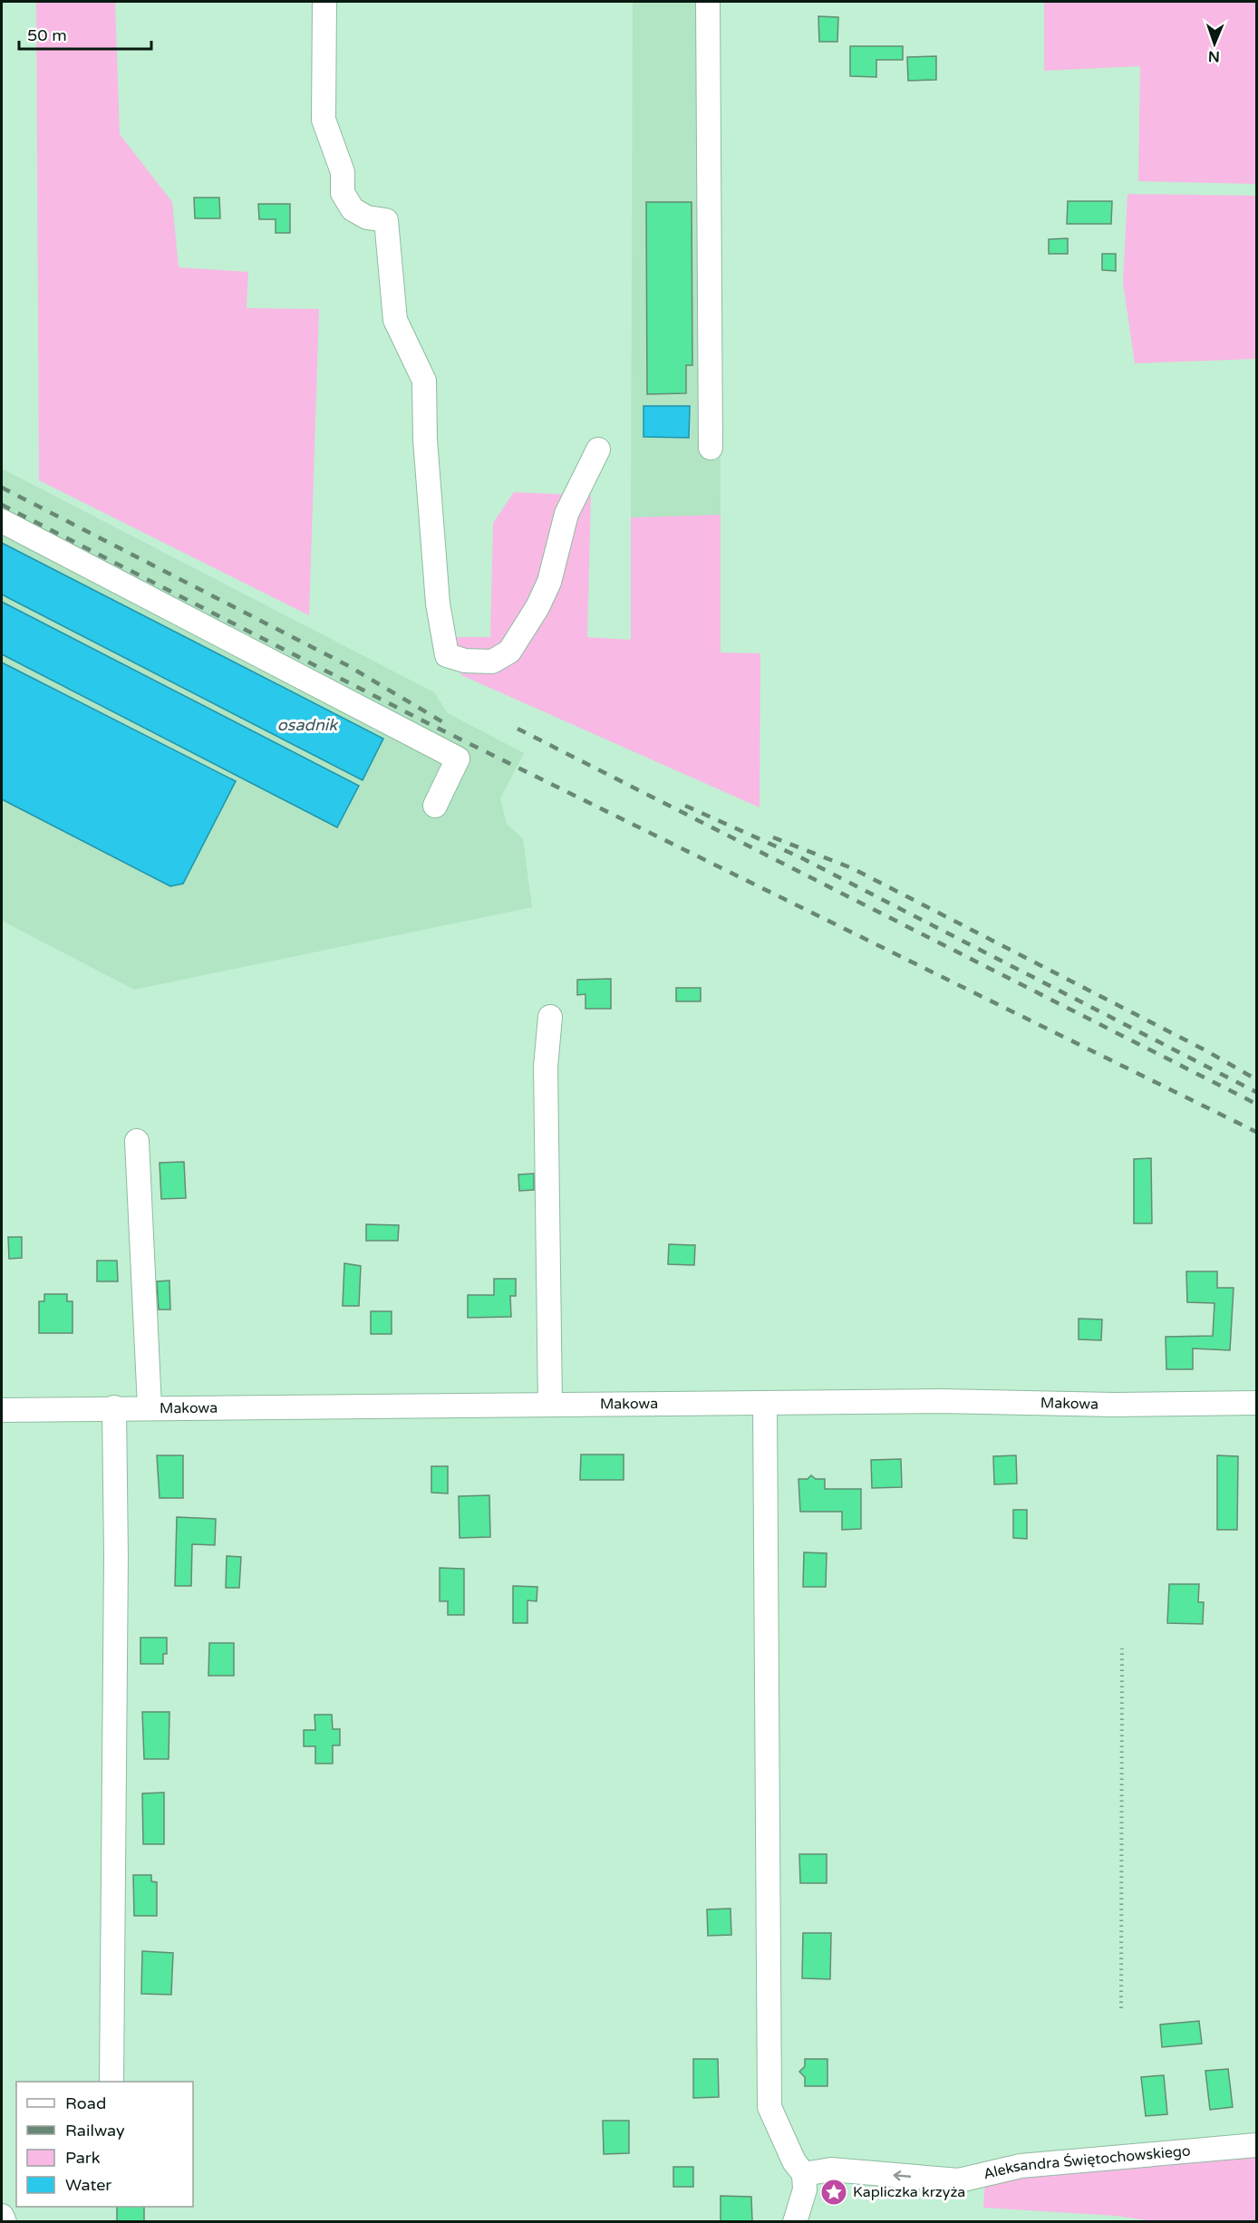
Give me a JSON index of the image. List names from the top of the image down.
{
  "streets": {
    "street": ["Makowa", "Aleksandra Świętochowskiego"]
  },
  "one_way": ["Aleksandra Świętochowskiego"],
  "water": ["osadnik"],
  "places": {
    "place": ["Kapliczka krzyża"]
  },
  "legend": [
    "Road",
    "Railway",
    "Park",
    "Water"
  ],
  "scale_bar": "50 m",
  "north": "bottom"
}
